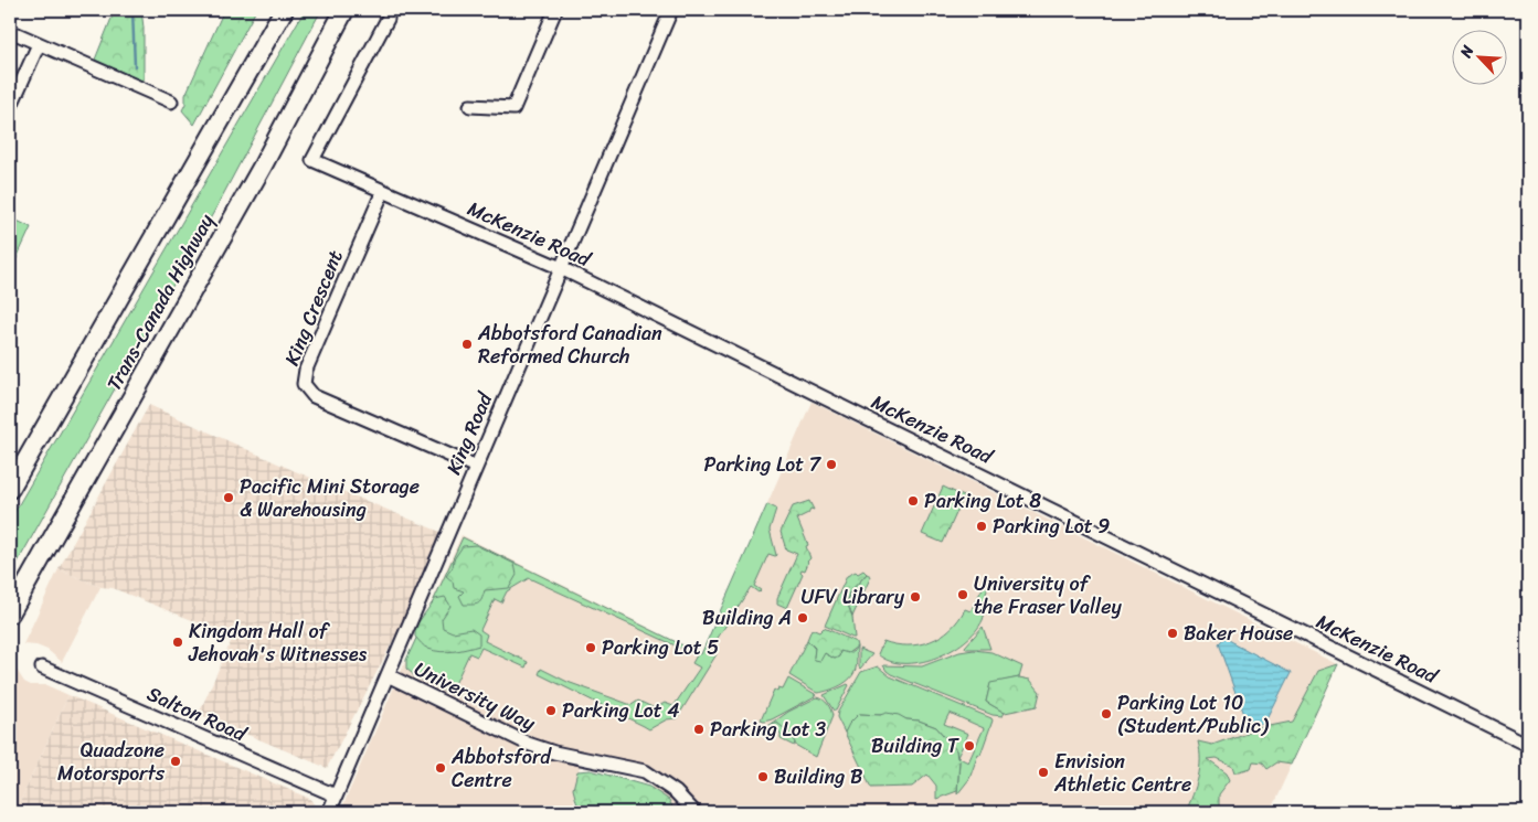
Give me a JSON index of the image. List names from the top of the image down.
{
  "streets": {
    "highway": ["Trans-Canada Highway"],
    "street": [
      "McKenzie Road",
      "King Crescent",
      "King Road",
      "University Way",
      "Salton Road"
    ]
  },
  "crossings": [
    ["McKenzie Road", "King Crescent"],
    ["McKenzie Road", "King Road"],
    ["King Crescent", "King Road"],
    ["King Road", "University Way"],
    ["King Road", "Salton Road"]
  ],
  "places": [
    "Abbotsford Canadian Reformed Church",
    "Parking Lot 7",
    "Pacific Mini Storage & Warehousing",
    "Parking Lot 8",
    "Parking Lot 9",
    "University of the Fraser Valley",
    "UFV Library",
    "Building A",
    "Baker House",
    "Kingdom Hall of Jehovah's Witnesses",
    "Parking Lot 5",
    "Parking Lot 4",
    "Parking Lot 10 (Student/Public)",
    "Parking Lot 3",
    "Building T",
    "Quadzone Motorsports",
    "Abbotsford Centre",
    "Envision Athletic Centre",
    "Building B"
  ],
  "north": "top left"
}
